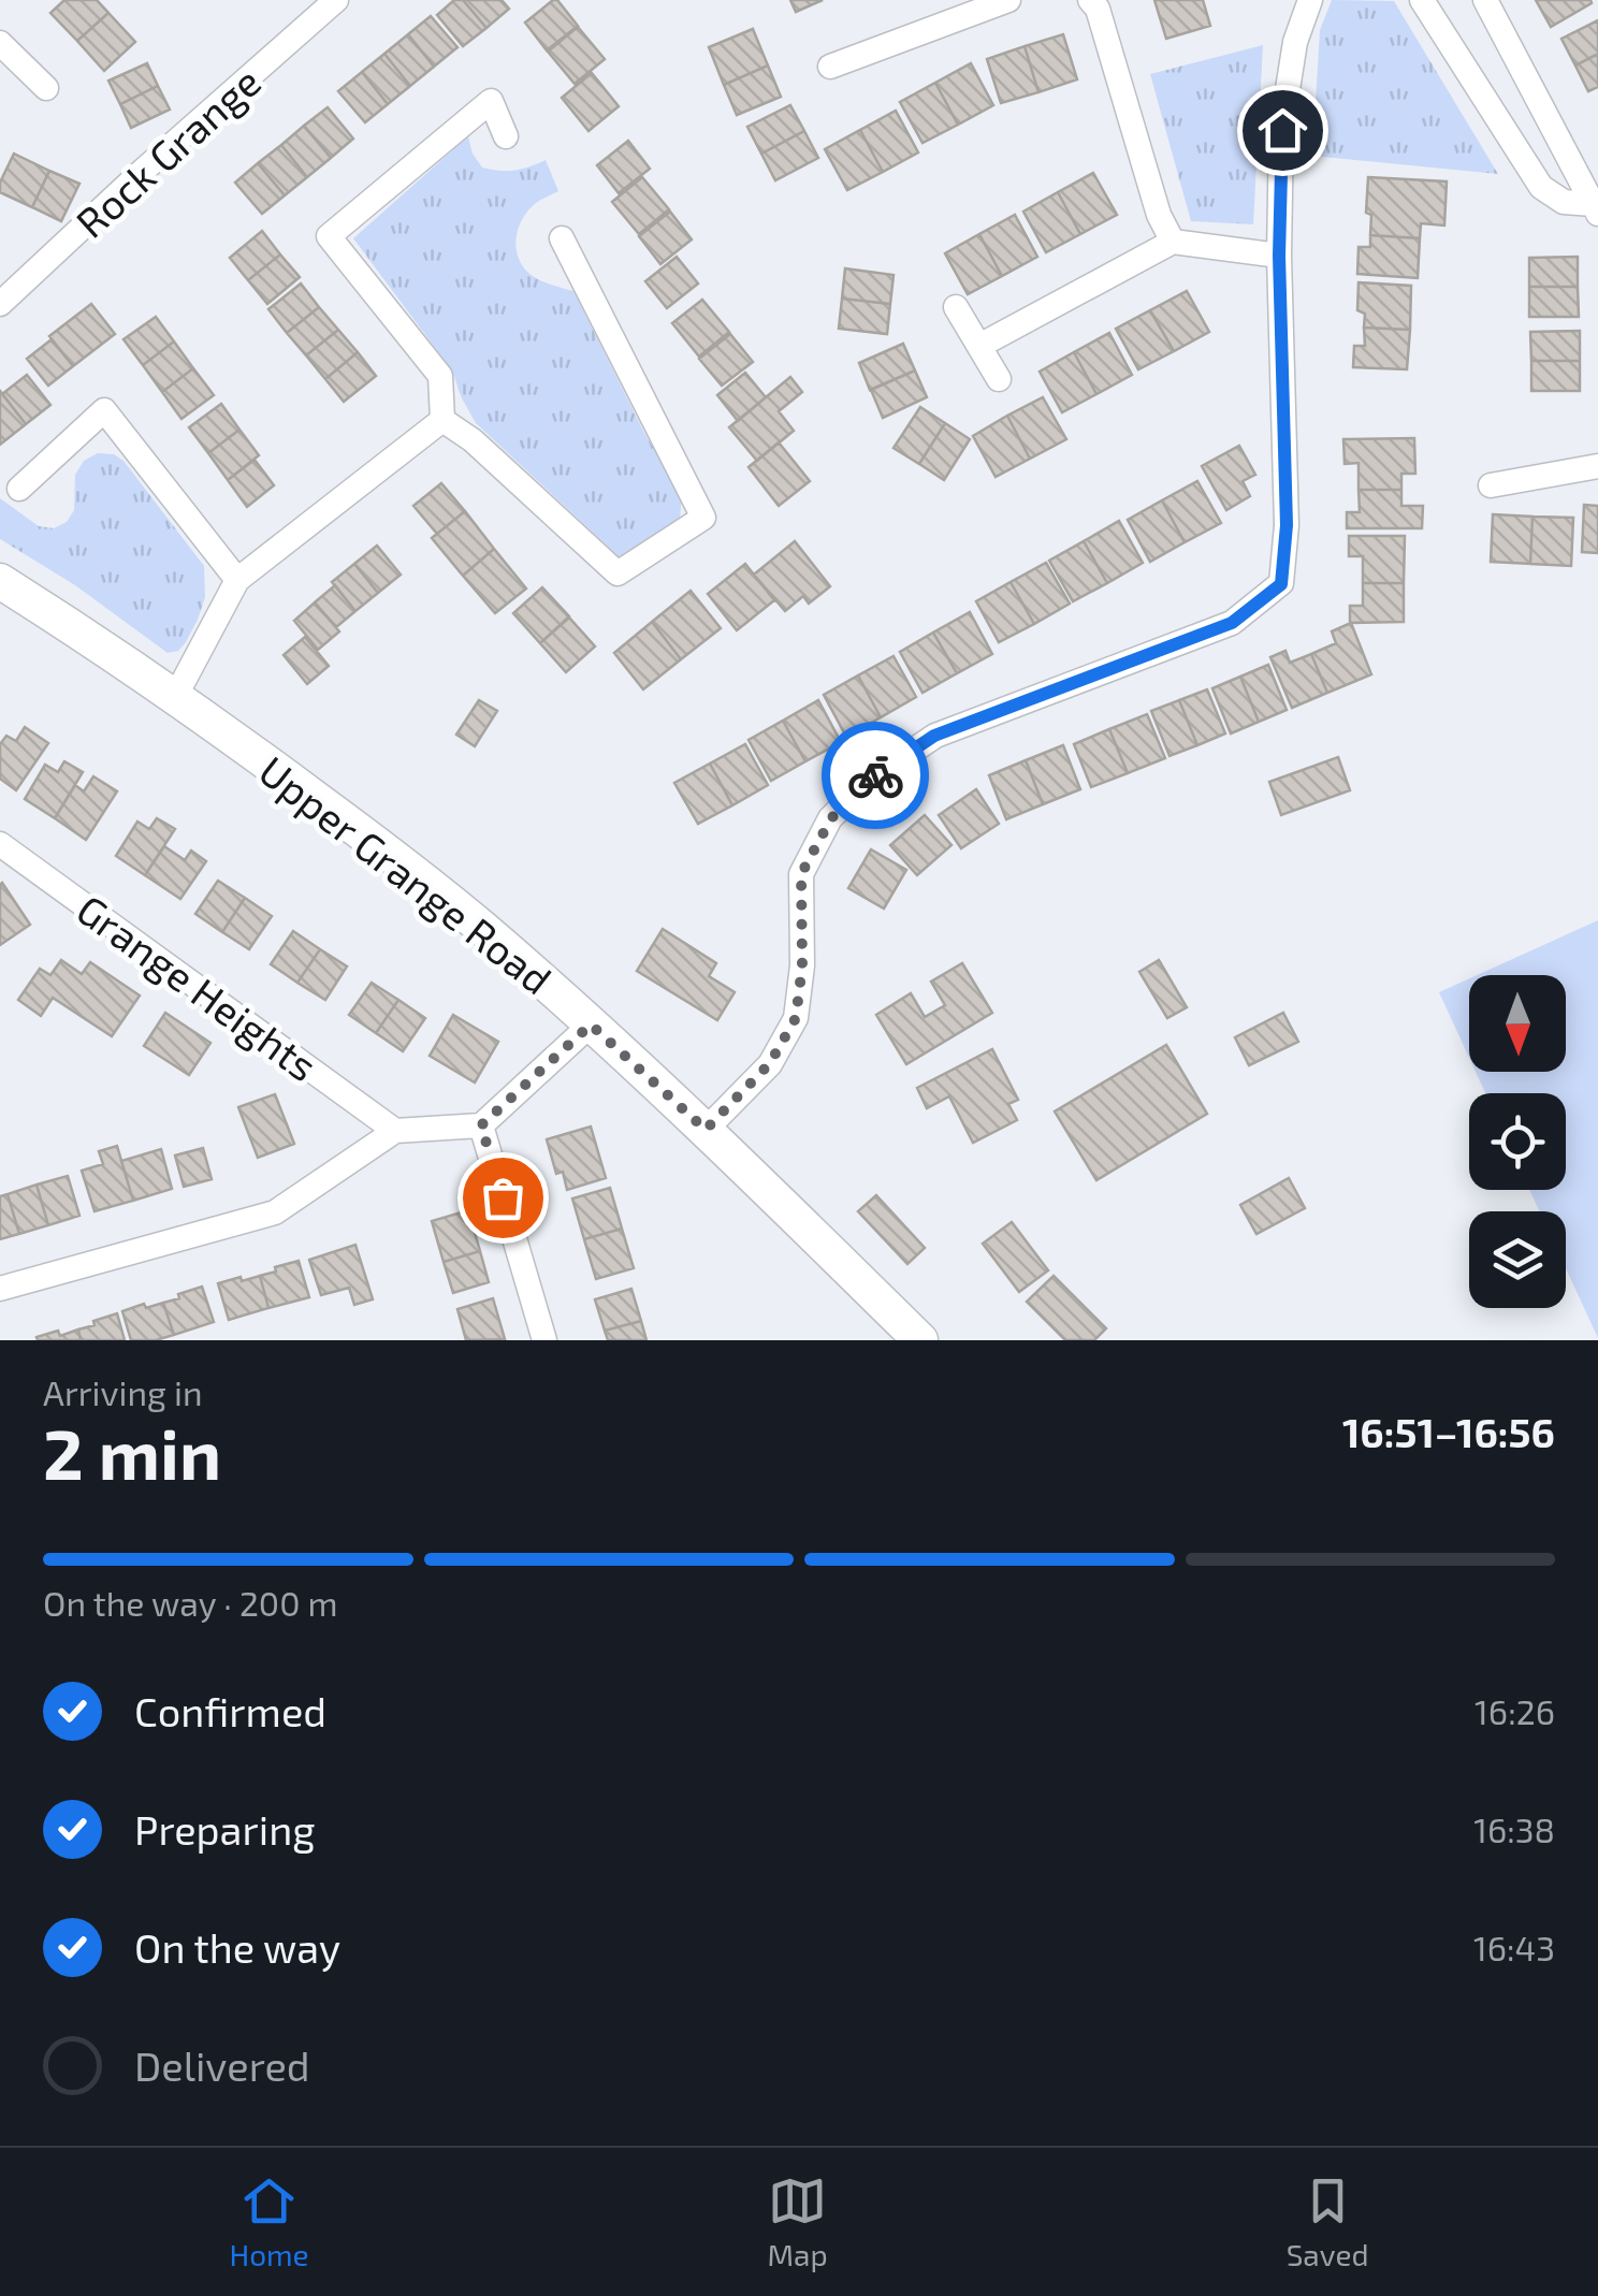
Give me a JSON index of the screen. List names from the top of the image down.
{
  "streets": {
    "street": ["Rock Grange", "Upper Grange Road", "Grange Heights"]
  },
  "north": "bottom",
  "page": {
    "heading": ["2 min", "Arriving in", "16:51–16:56"],
    "bar": "On the way · 200 m",
    "list": [
      ["Confirmed", "16:26"],
      ["Preparing", "16:38"],
      ["On the way", "16:43"],
      "Delivered"
    ],
    "tabs": ["Home", "Map", "Saved"]
  }
}
